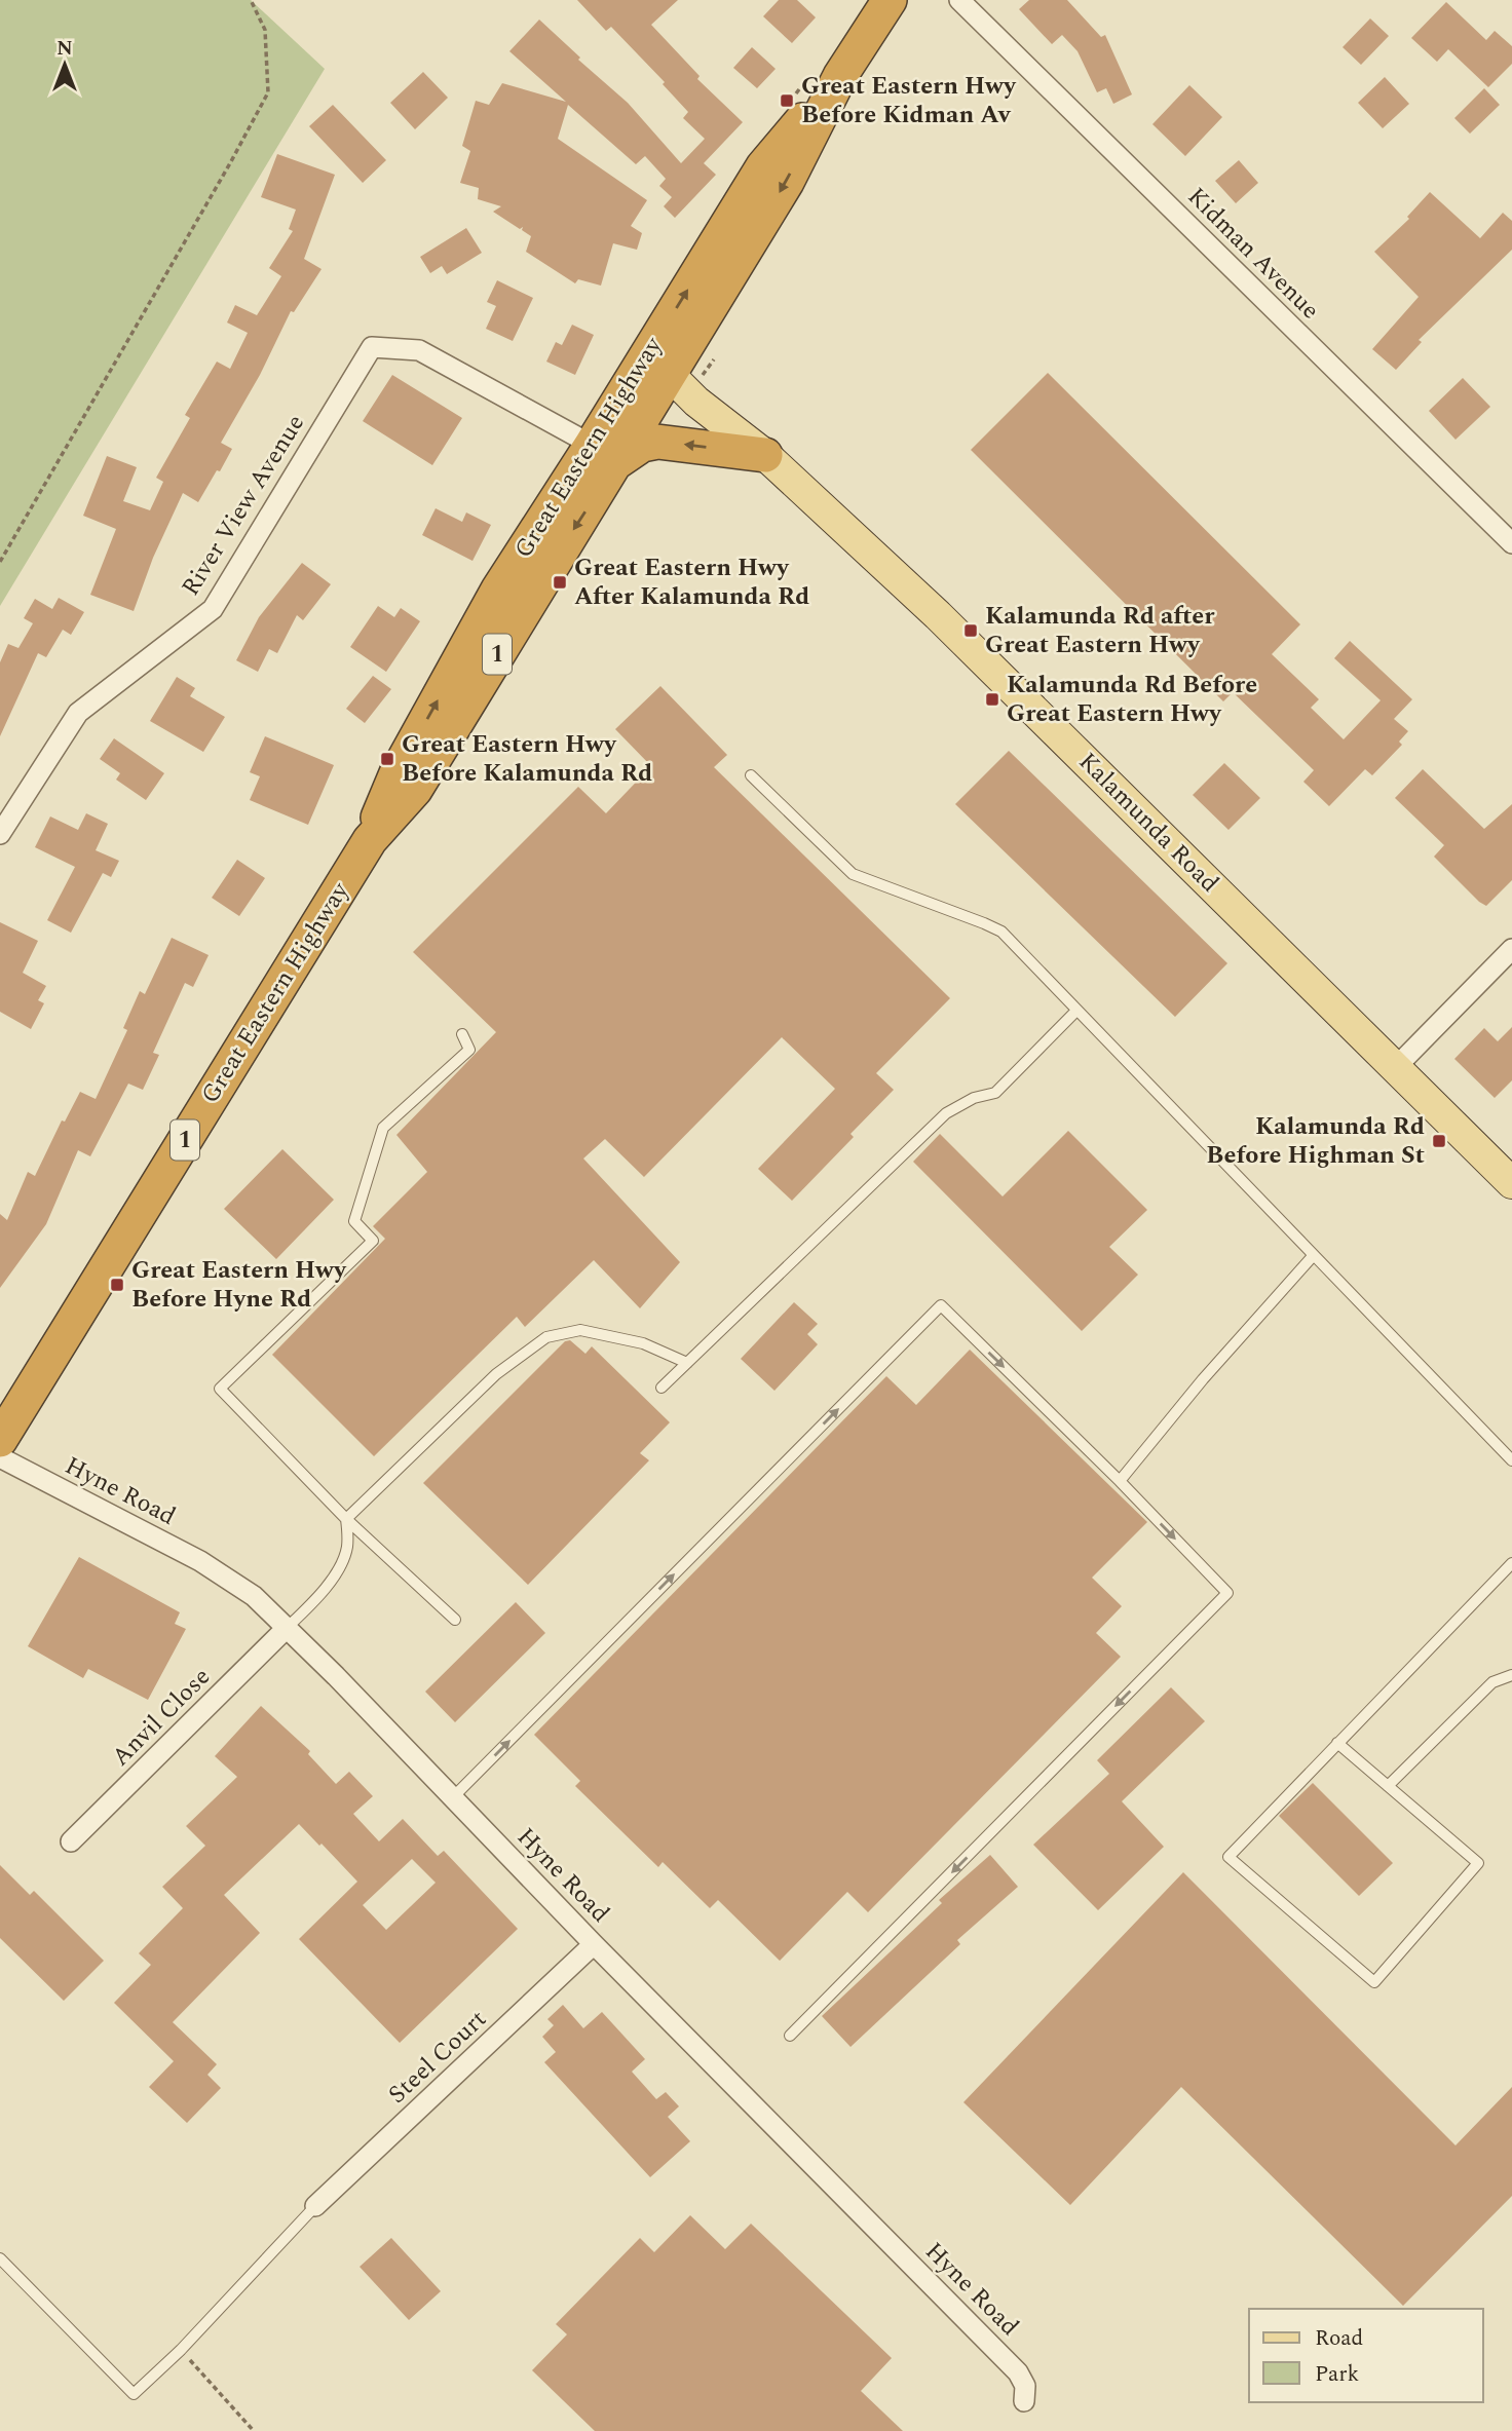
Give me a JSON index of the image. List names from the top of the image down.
{
  "streets": {
    "highway": ["Great Eastern Highway", "1"],
    "main road": ["Kalamunda Road"],
    "street": [
      "Kidman Avenue",
      "River View Avenue",
      "Hyne Road",
      "Anvil Close",
      "Steel Court"
    ]
  },
  "crossings": [
    ["Great Eastern Highway", "River View Avenue"],
    ["Great Eastern Highway", "Kalamunda Road"],
    ["Hyne Road", "Anvil Close"],
    ["Hyne Road", "Steel Court"]
  ],
  "places": {
    "transit": [
      "Great Eastern Hwy Before Kidman Av",
      "Great Eastern Hwy After Kalamunda Rd",
      "Kalamunda Rd after Great Eastern Hwy",
      "Kalamunda Rd Before Great Eastern Hwy",
      "Great Eastern Hwy Before Kalamunda Rd",
      "Kalamunda Rd Before Highman St",
      "Great Eastern Hwy Before Hyne Rd"
    ]
  },
  "legend": ["Road", "Park"],
  "north": "top"
}
